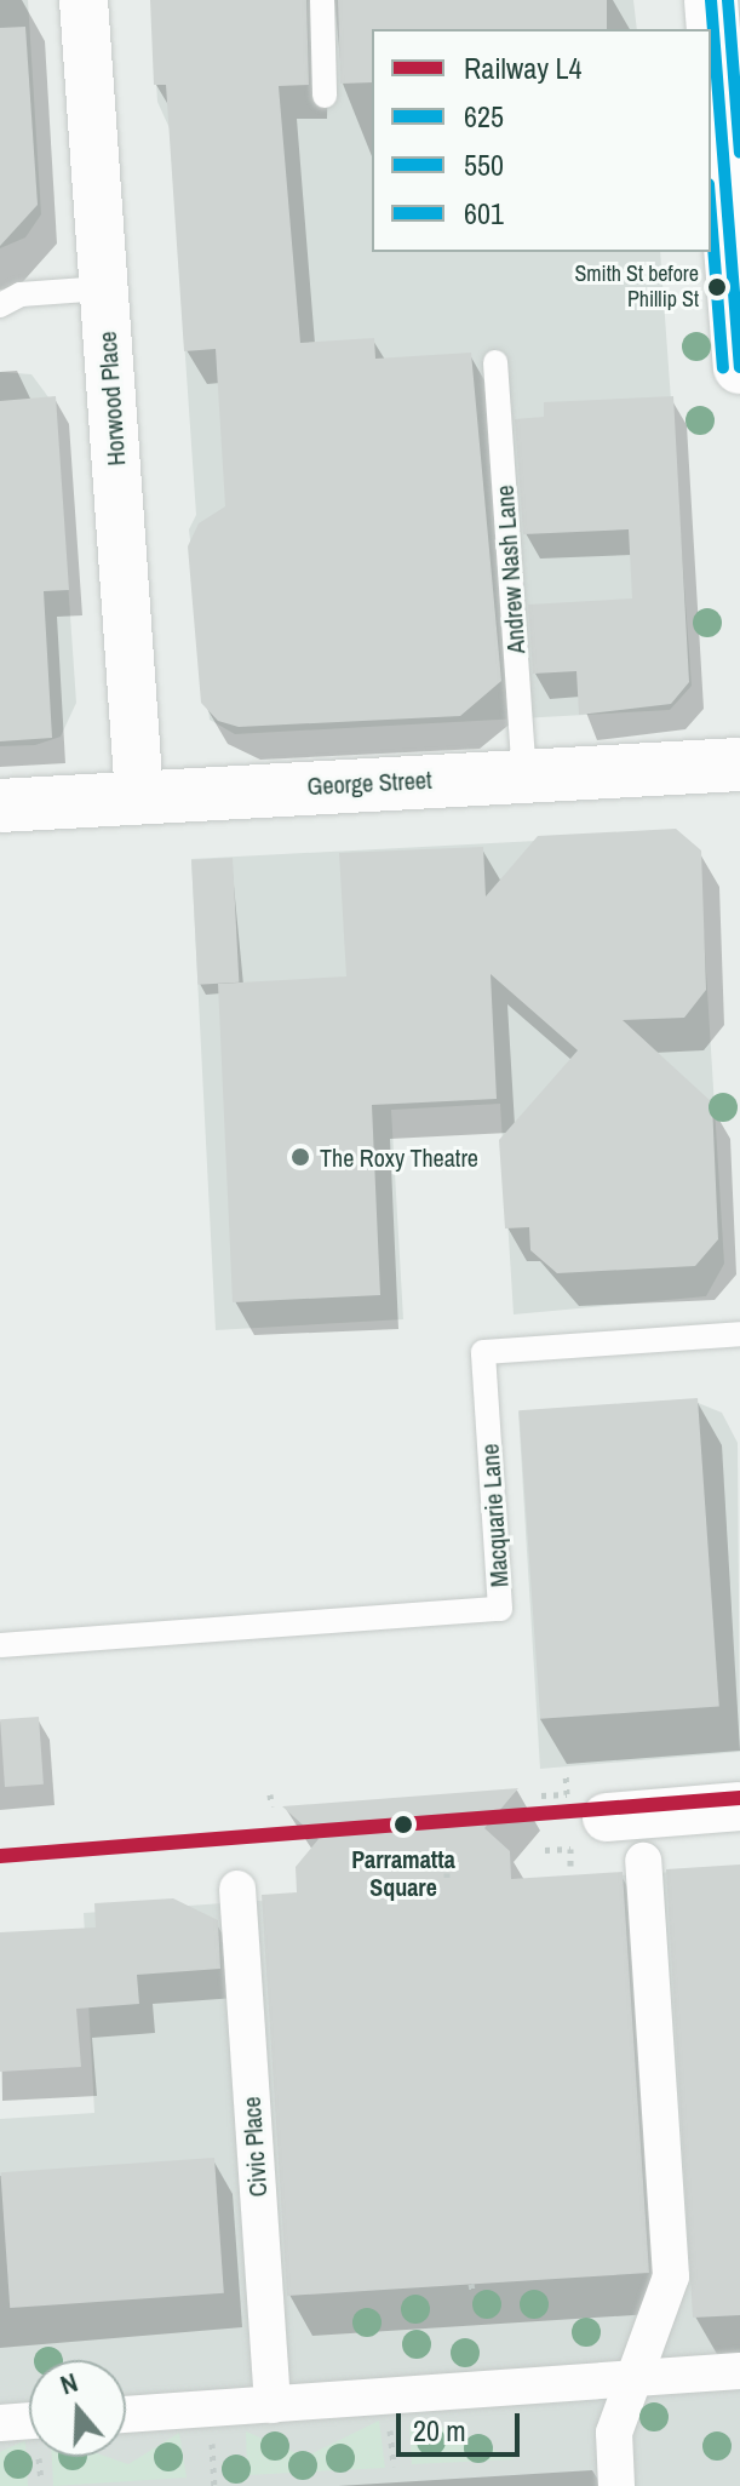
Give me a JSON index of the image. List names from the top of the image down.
{
  "streets": {
    "street": ["Horwood Place", "George Street", "Civic Place"],
    "lane": ["Andrew Nash Lane", "Macquarie Lane"]
  },
  "crossings": [
    ["Horwood Place", "George Street"],
    ["Andrew Nash Lane", "George Street"]
  ],
  "places": ["Smith St before Phillip St", "The Roxy Theatre", "Parramatta Square"],
  "lines": [
    "transit line 625",
    "transit line 601",
    "transit line 550",
    "rail line L4"
  ],
  "legend": [
    "Railway L4",
    "625",
    "550",
    "601"
  ],
  "scale_bar": "20 m",
  "north": "top"
}
